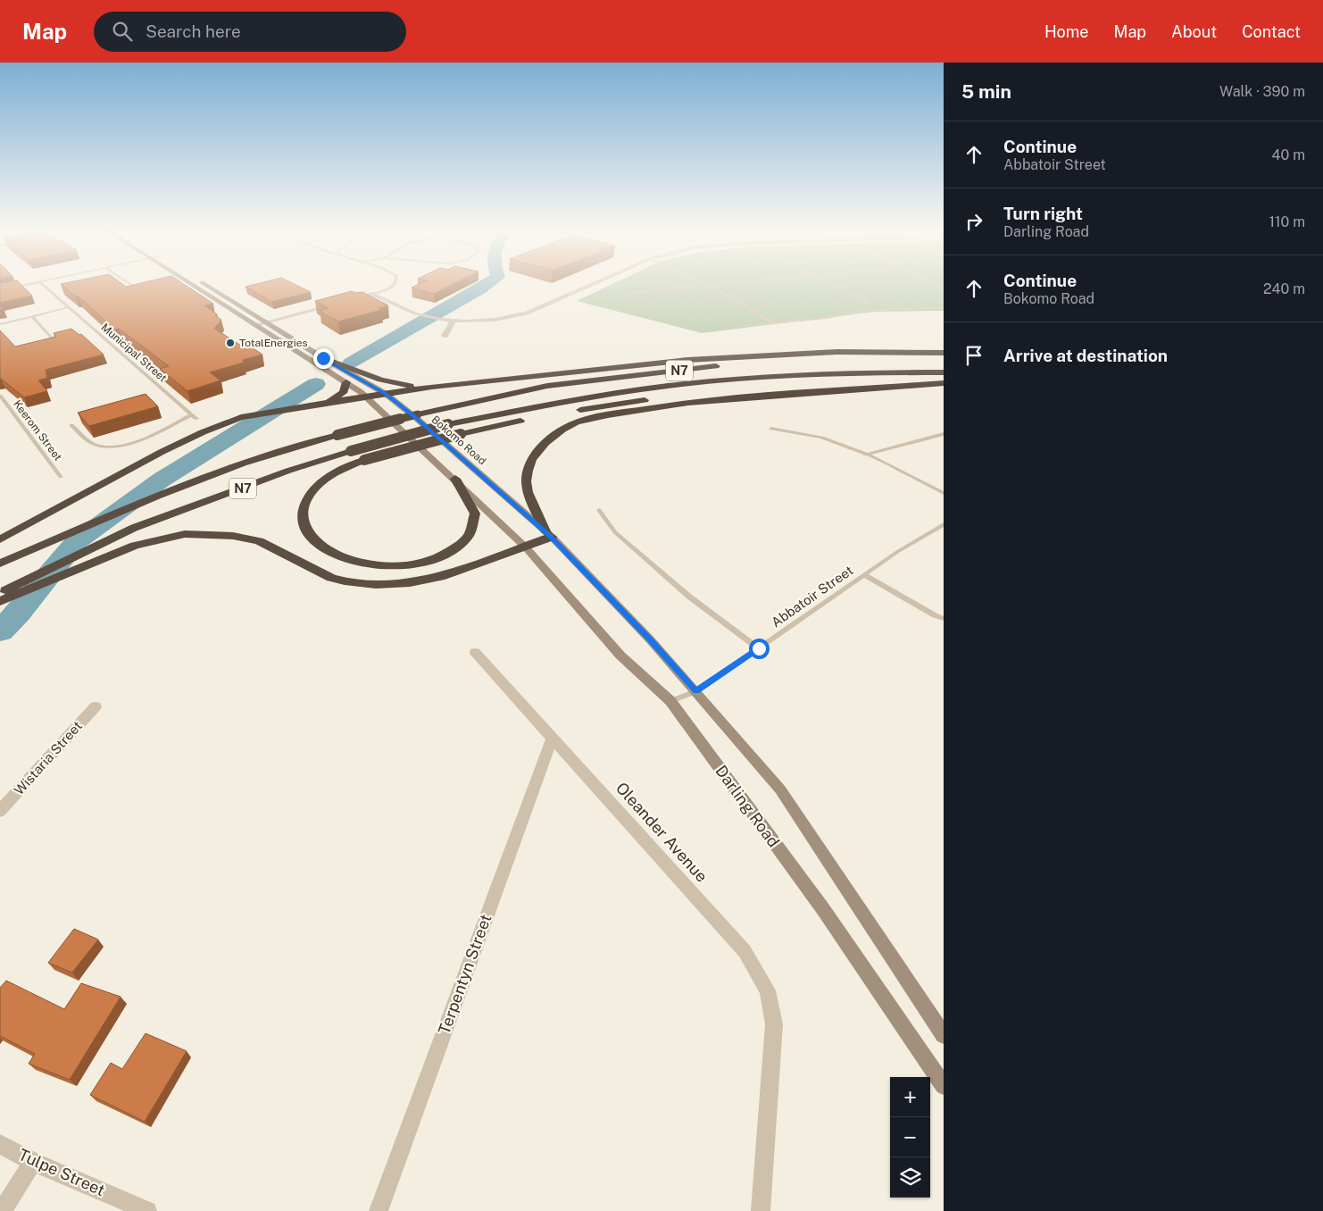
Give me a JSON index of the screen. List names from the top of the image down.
{
  "streets": {
    "highway": ["N7"],
    "main road": ["Bokomo Road", "Darling Road"],
    "street": [
      "Wistaria Street",
      "Oleander Avenue",
      "Terpentyn Street",
      "Tulpe Street"
    ],
    "lane": ["Municipal Street", "Keerom Street", "Abbatoir Street"]
  },
  "crossings": [
    ["Abbatoir Street", "Darling Road"],
    ["Oleander Avenue", "Terpentyn Street"]
  ],
  "places": ["TotalEnergies"],
  "page": {
    "header": "Map",
    "search": "Search here",
    "nav": [
      "Home",
      "Map",
      "About",
      "Contact"
    ],
    "heading": ["5 min", "Walk · 390 m"],
    "list": [
      ["Continue", "Abbatoir Street", "40 m"],
      ["Turn right", "Darling Road", "110 m"],
      ["Continue", "Bokomo Road", "240 m"],
      "Arrive at destination"
    ],
    "map_buttons": ["+", "−"]
  }
}
